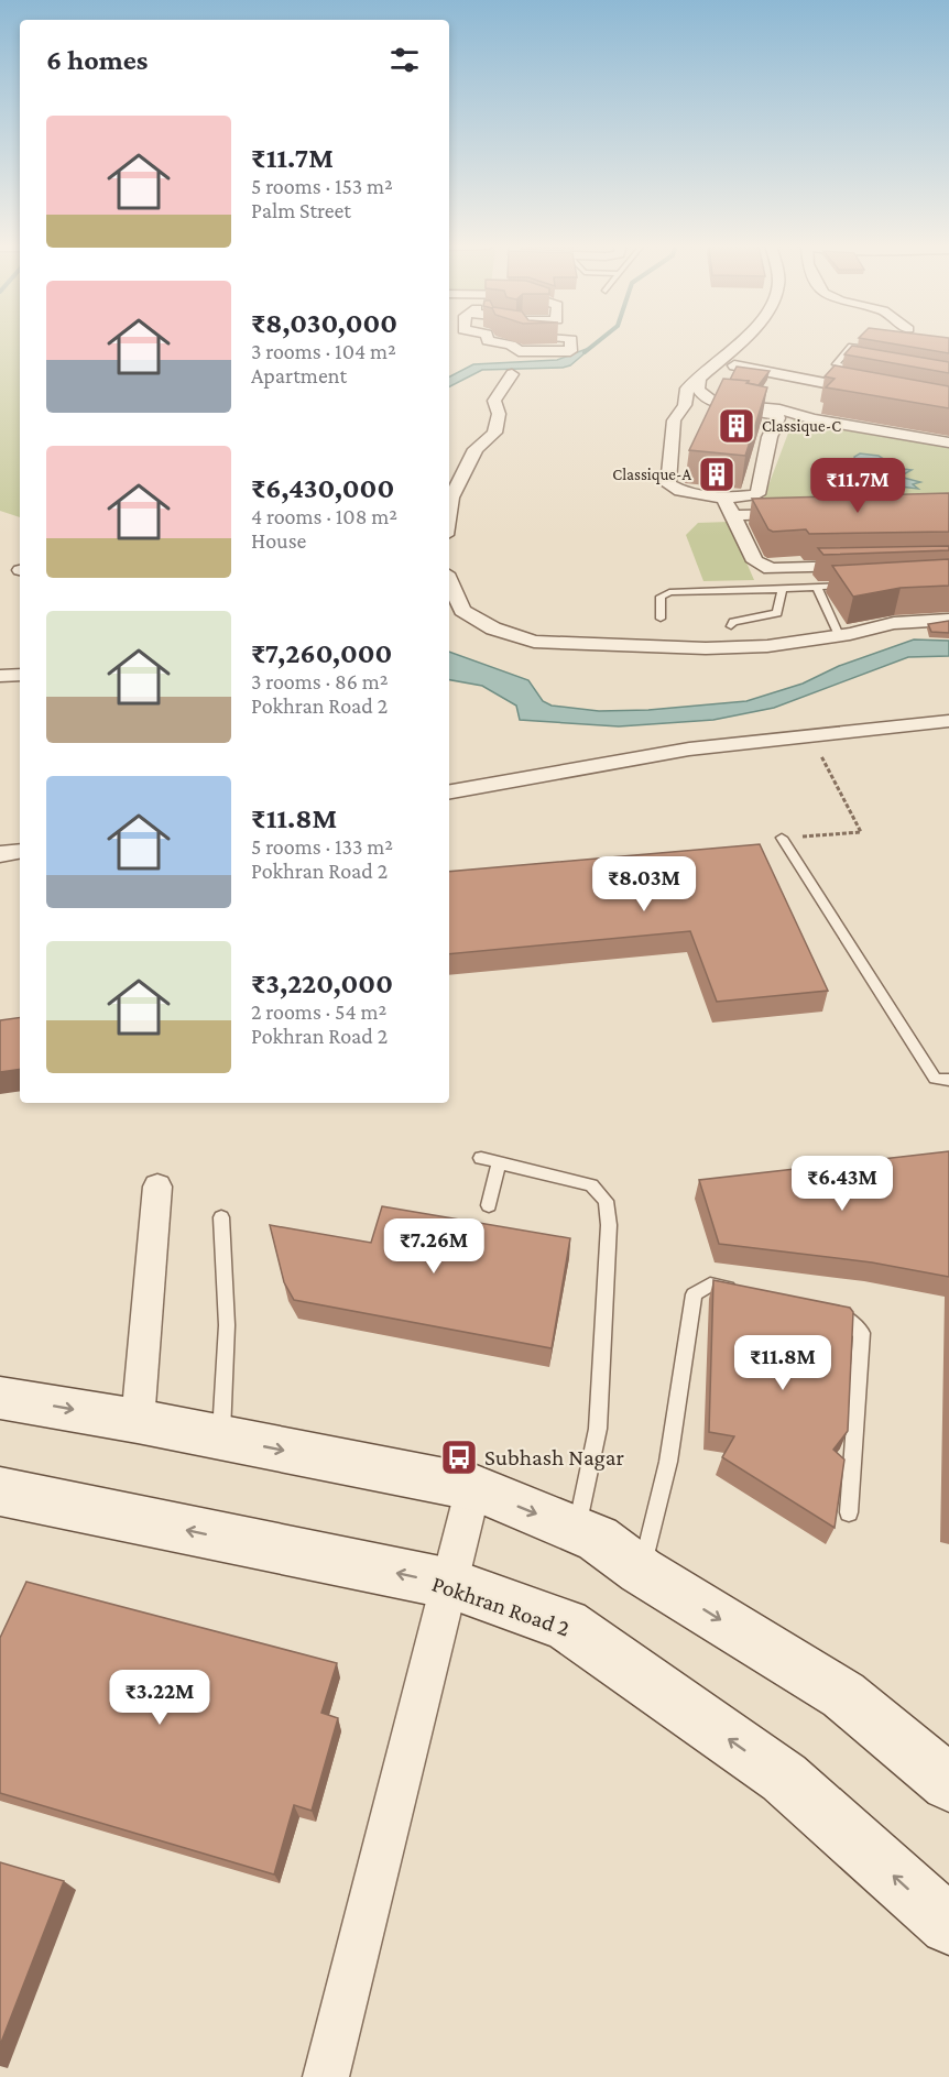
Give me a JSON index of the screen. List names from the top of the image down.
{
  "streets": {
    "main road": ["Pokhran Road 2"]
  },
  "places": {
    "building": ["Classique-C", "Classique-A"],
    "bus stop": ["Subhash Nagar"]
  },
  "page": {
    "heading": "6 homes",
    "list": [
      {
        "name": "₹11.7M",
        "note": "5 rooms · 153 m² · Palm Street"
      },
      {
        "name": "₹8,030,000",
        "note": "3 rooms · 104 m² · Apartment"
      },
      {
        "name": "₹6,430,000",
        "note": "4 rooms · 108 m² · House"
      },
      {
        "name": "₹7,260,000",
        "note": "3 rooms · 86 m² · Pokhran Road 2"
      },
      {
        "name": "₹11.8M",
        "note": "5 rooms · 133 m² · Pokhran Road 2"
      },
      {
        "name": "₹3,220,000",
        "note": "2 rooms · 54 m² · Pokhran Road 2"
      }
    ],
    "price": [
      "₹11.7M",
      "₹8.03M",
      "₹6.43M",
      "₹7.26M",
      "₹11.8M",
      "₹3.22M"
    ]
  }
}
